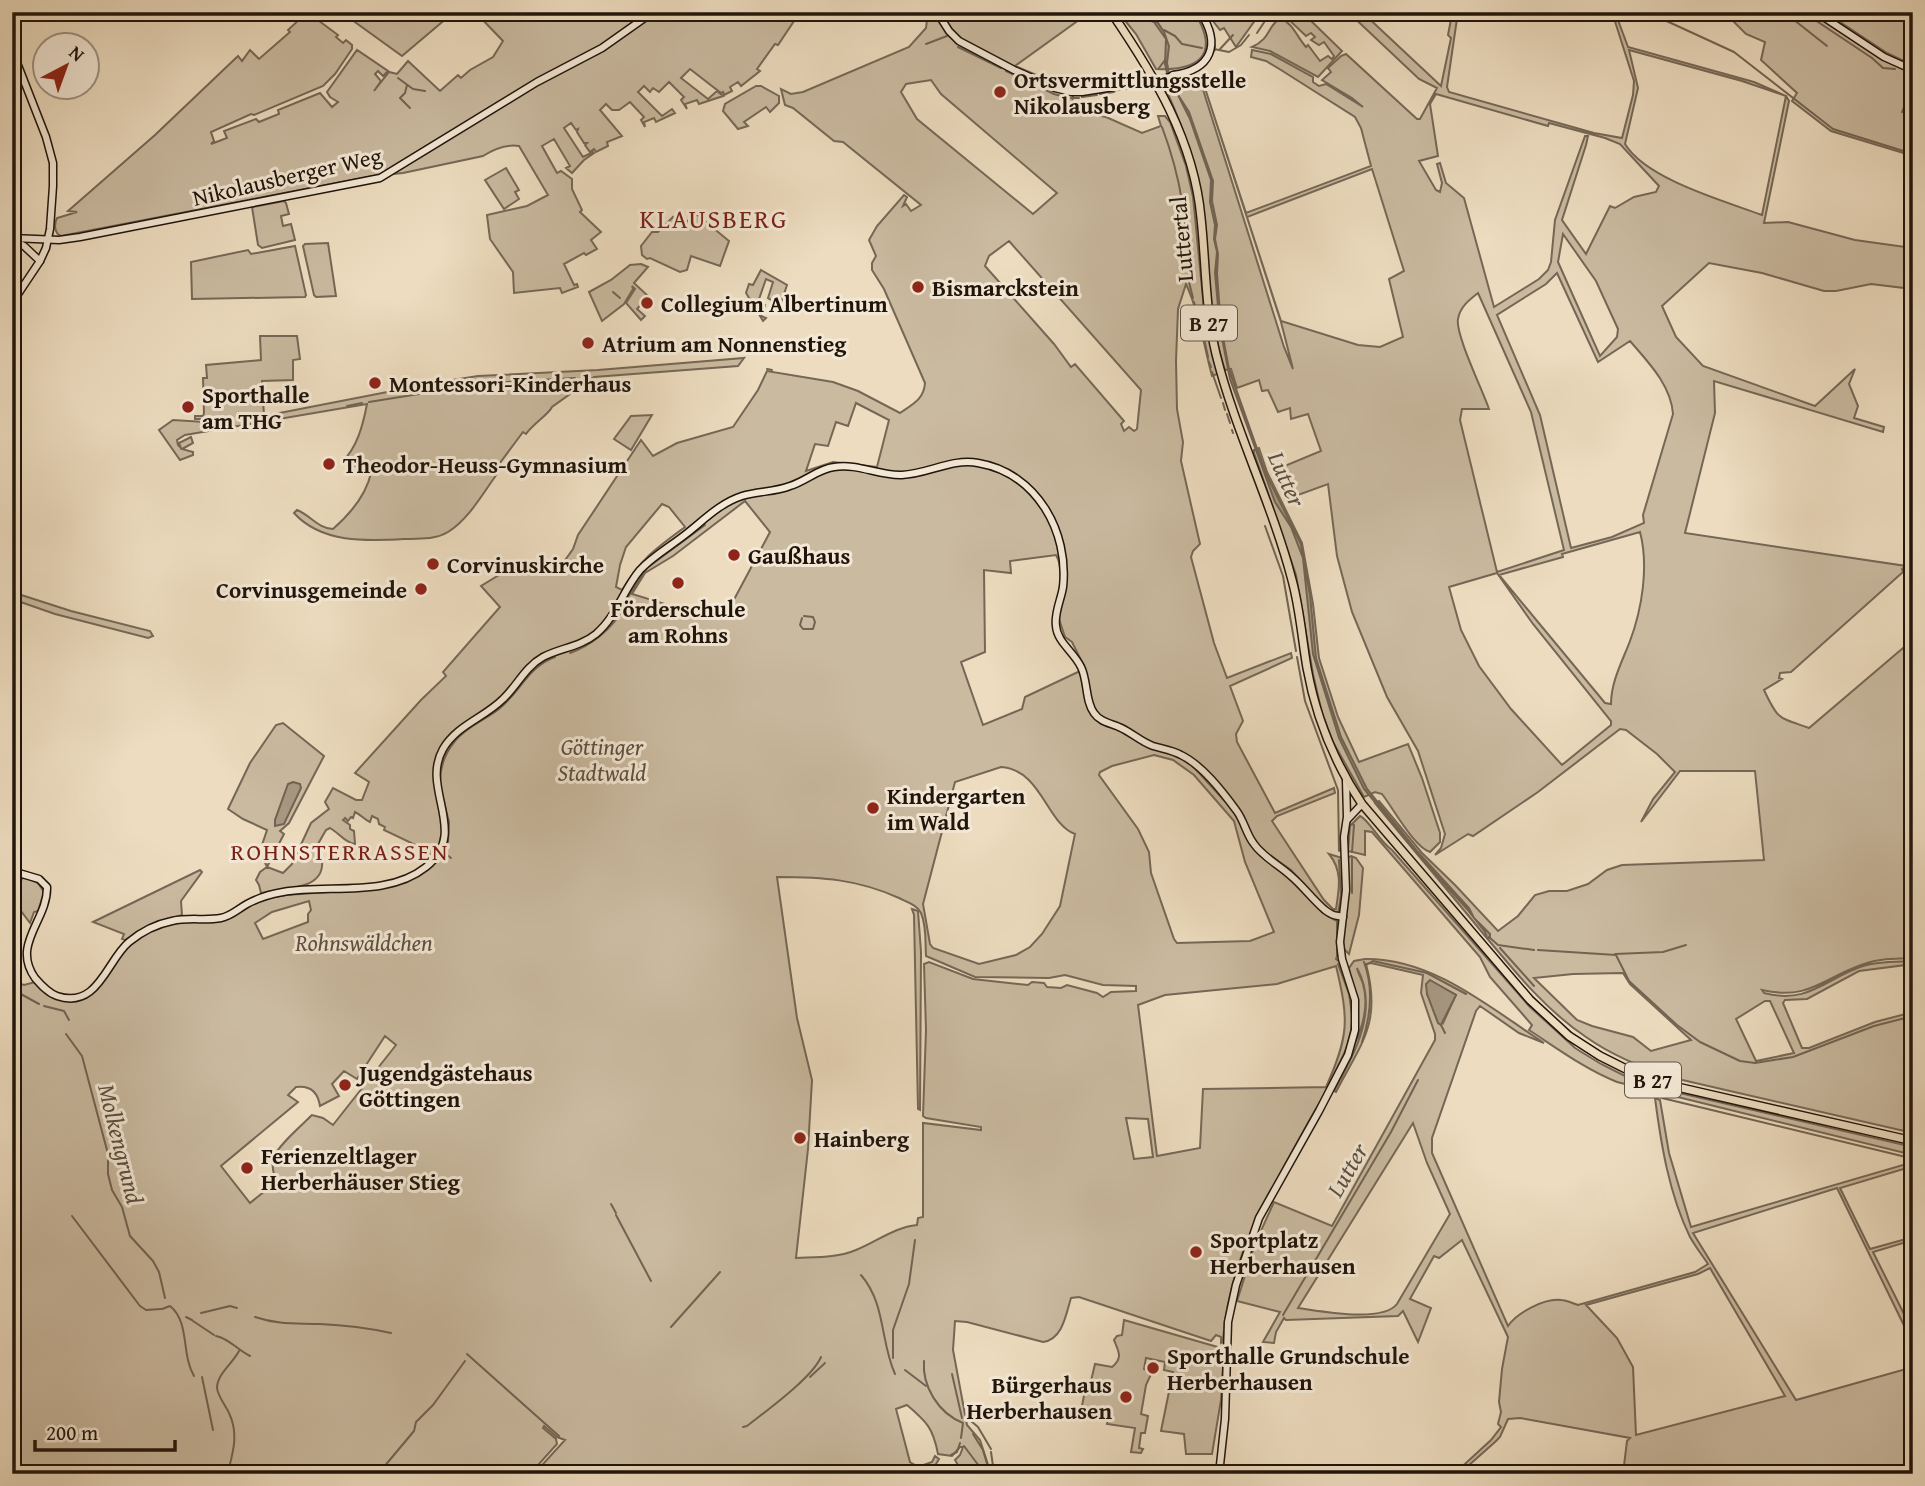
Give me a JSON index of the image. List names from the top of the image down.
{
  "streets": {
    "main road": ["Luttertal", "B 27"],
    "street": ["Nikolausberger Weg"]
  },
  "crossings": [
    ["Luttertal", "B 27"]
  ],
  "districts": ["KLAUSBERG", "ROHNSTERRASSEN"],
  "water": ["Lutter", "Molkengrund"],
  "parks": ["Göttinger Stadtwald", "Rohnswäldchen"],
  "places": [
    "Ortsvermittlungsstelle Nikolausberg",
    "Bismarckstein",
    "Collegium Albertinum",
    "Atrium am Nonnenstieg",
    "Montessori-Kinderhaus",
    "Sporthalle am THG",
    "Theodor-Heuss-Gymnasium",
    "Gaußhaus",
    "Corvinuskirche",
    "Förderschule am Rohns",
    "Corvinusgemeinde",
    "Kindergarten im Wald",
    "Jugendgästehaus Göttingen",
    "Hainberg",
    "Ferienzeltlager Herberhäuser Stieg",
    "Sportplatz Herberhausen",
    "Sporthalle Grundschule Herberhausen",
    "Bürgerhaus Herberhausen"
  ],
  "scale_bar": "200 m",
  "north": "top right"
}
